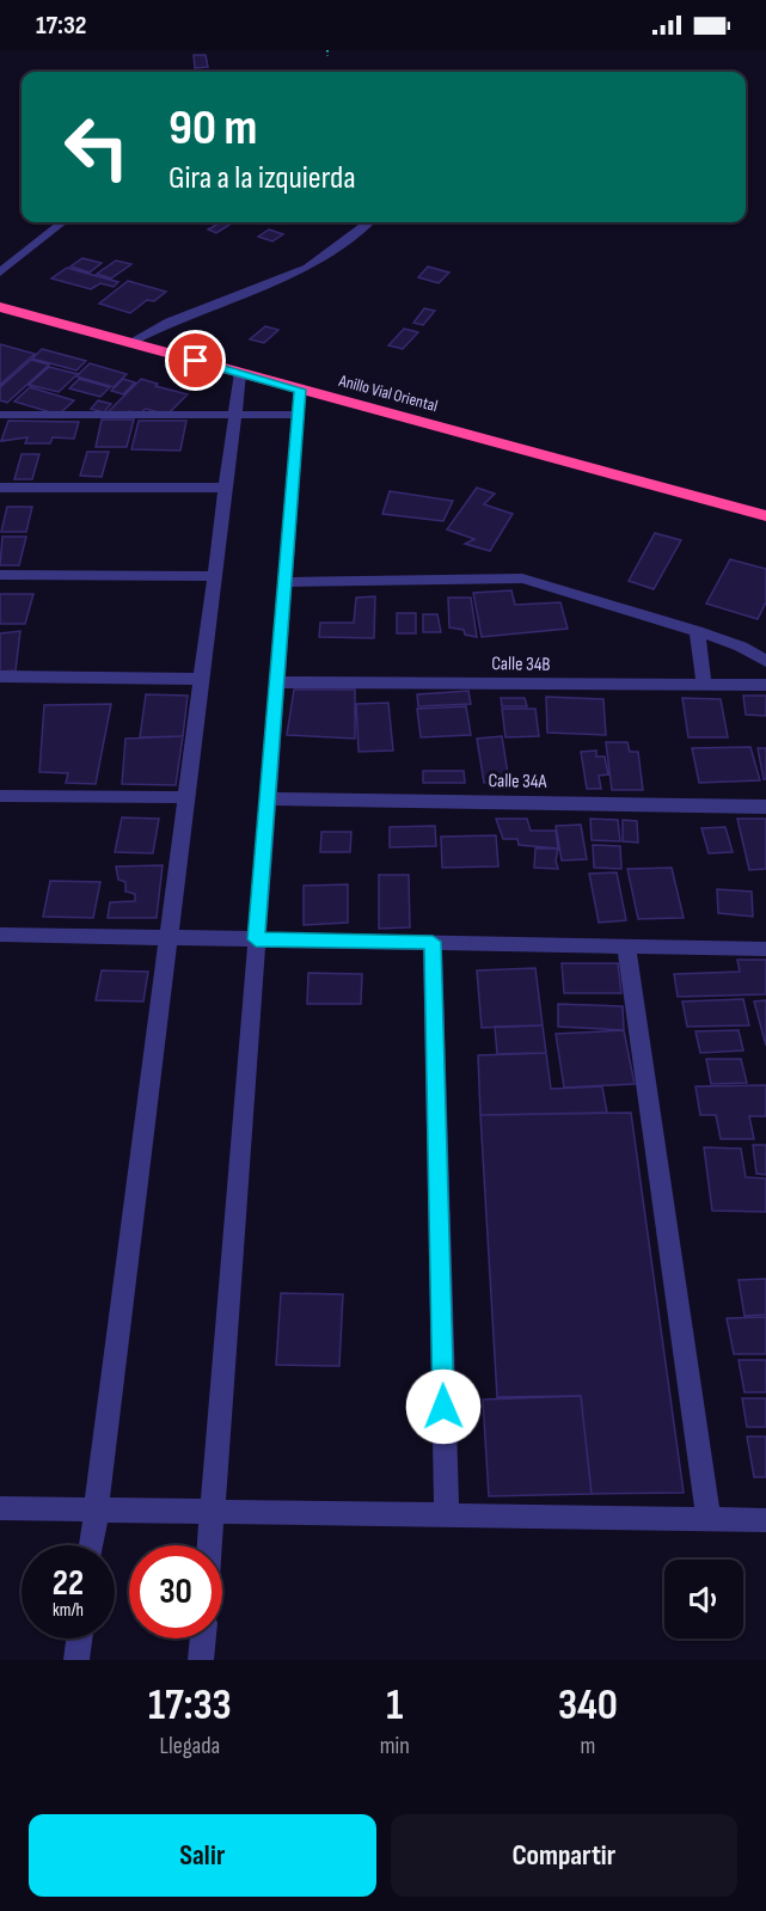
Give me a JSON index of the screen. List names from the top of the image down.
{
  "streets": {
    "highway": ["Anillo Vial Oriental"],
    "street": ["Calle 34B", "Calle 34A"]
  },
  "page": {
    "status": "17:32",
    "turn": ["90 m", "Gira a la izquierda"],
    "speed": "22 km/h",
    "limit": "30",
    "eta": [
      "17:33",
      "Llegada",
      "1",
      "min",
      "340",
      "m"
    ],
    "buttons": ["Salir", "Compartir"]
  }
}
